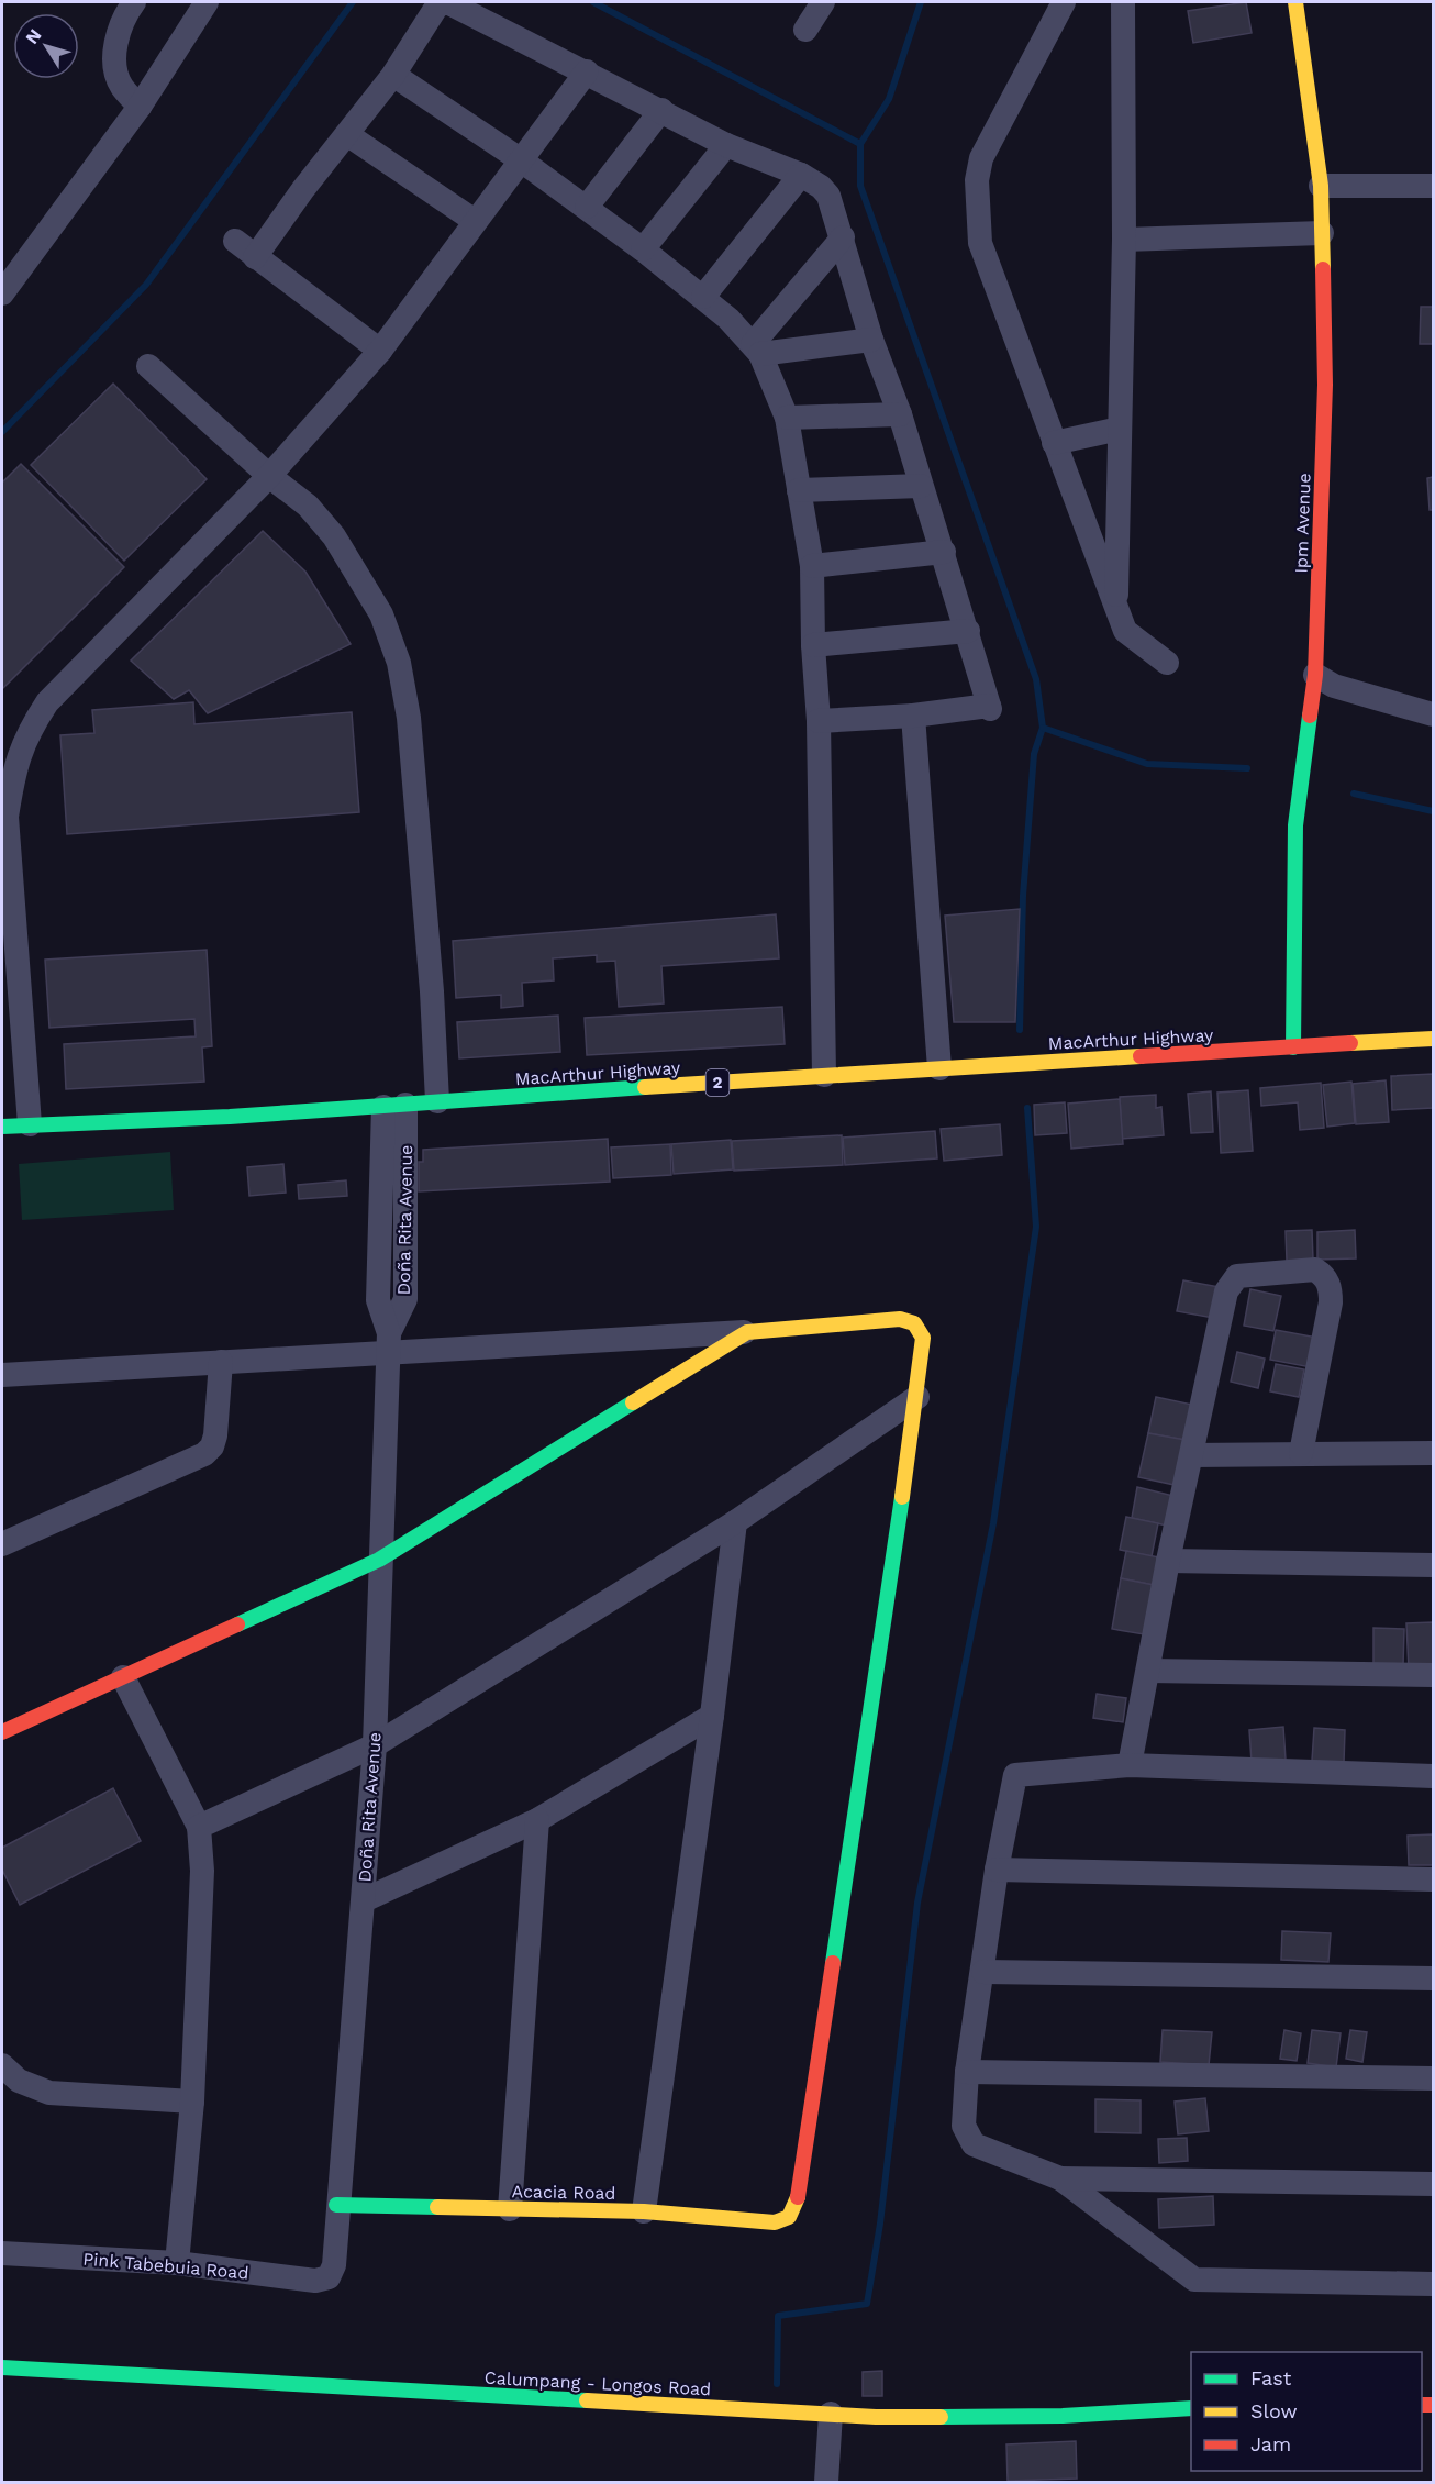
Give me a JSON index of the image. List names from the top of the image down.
{
  "streets": {
    "main road": [
      "Ipm Avenue",
      "MacArthur Highway",
      "2",
      "Acacia Road",
      "Calumpang - Longos Road"
    ],
    "street": ["Doña Rita Avenue", "Pink Tabebuia Road"]
  },
  "crossings": [
    ["Ipm Avenue", "MacArthur Highway"],
    ["MacArthur Highway", "Doña Rita Avenue"],
    ["Doña Rita Avenue", "Acacia Road"],
    ["Doña Rita Avenue", "Pink Tabebuia Road"]
  ],
  "legend": ["Fast", "Slow", "Jam"],
  "north": "top left"
}
